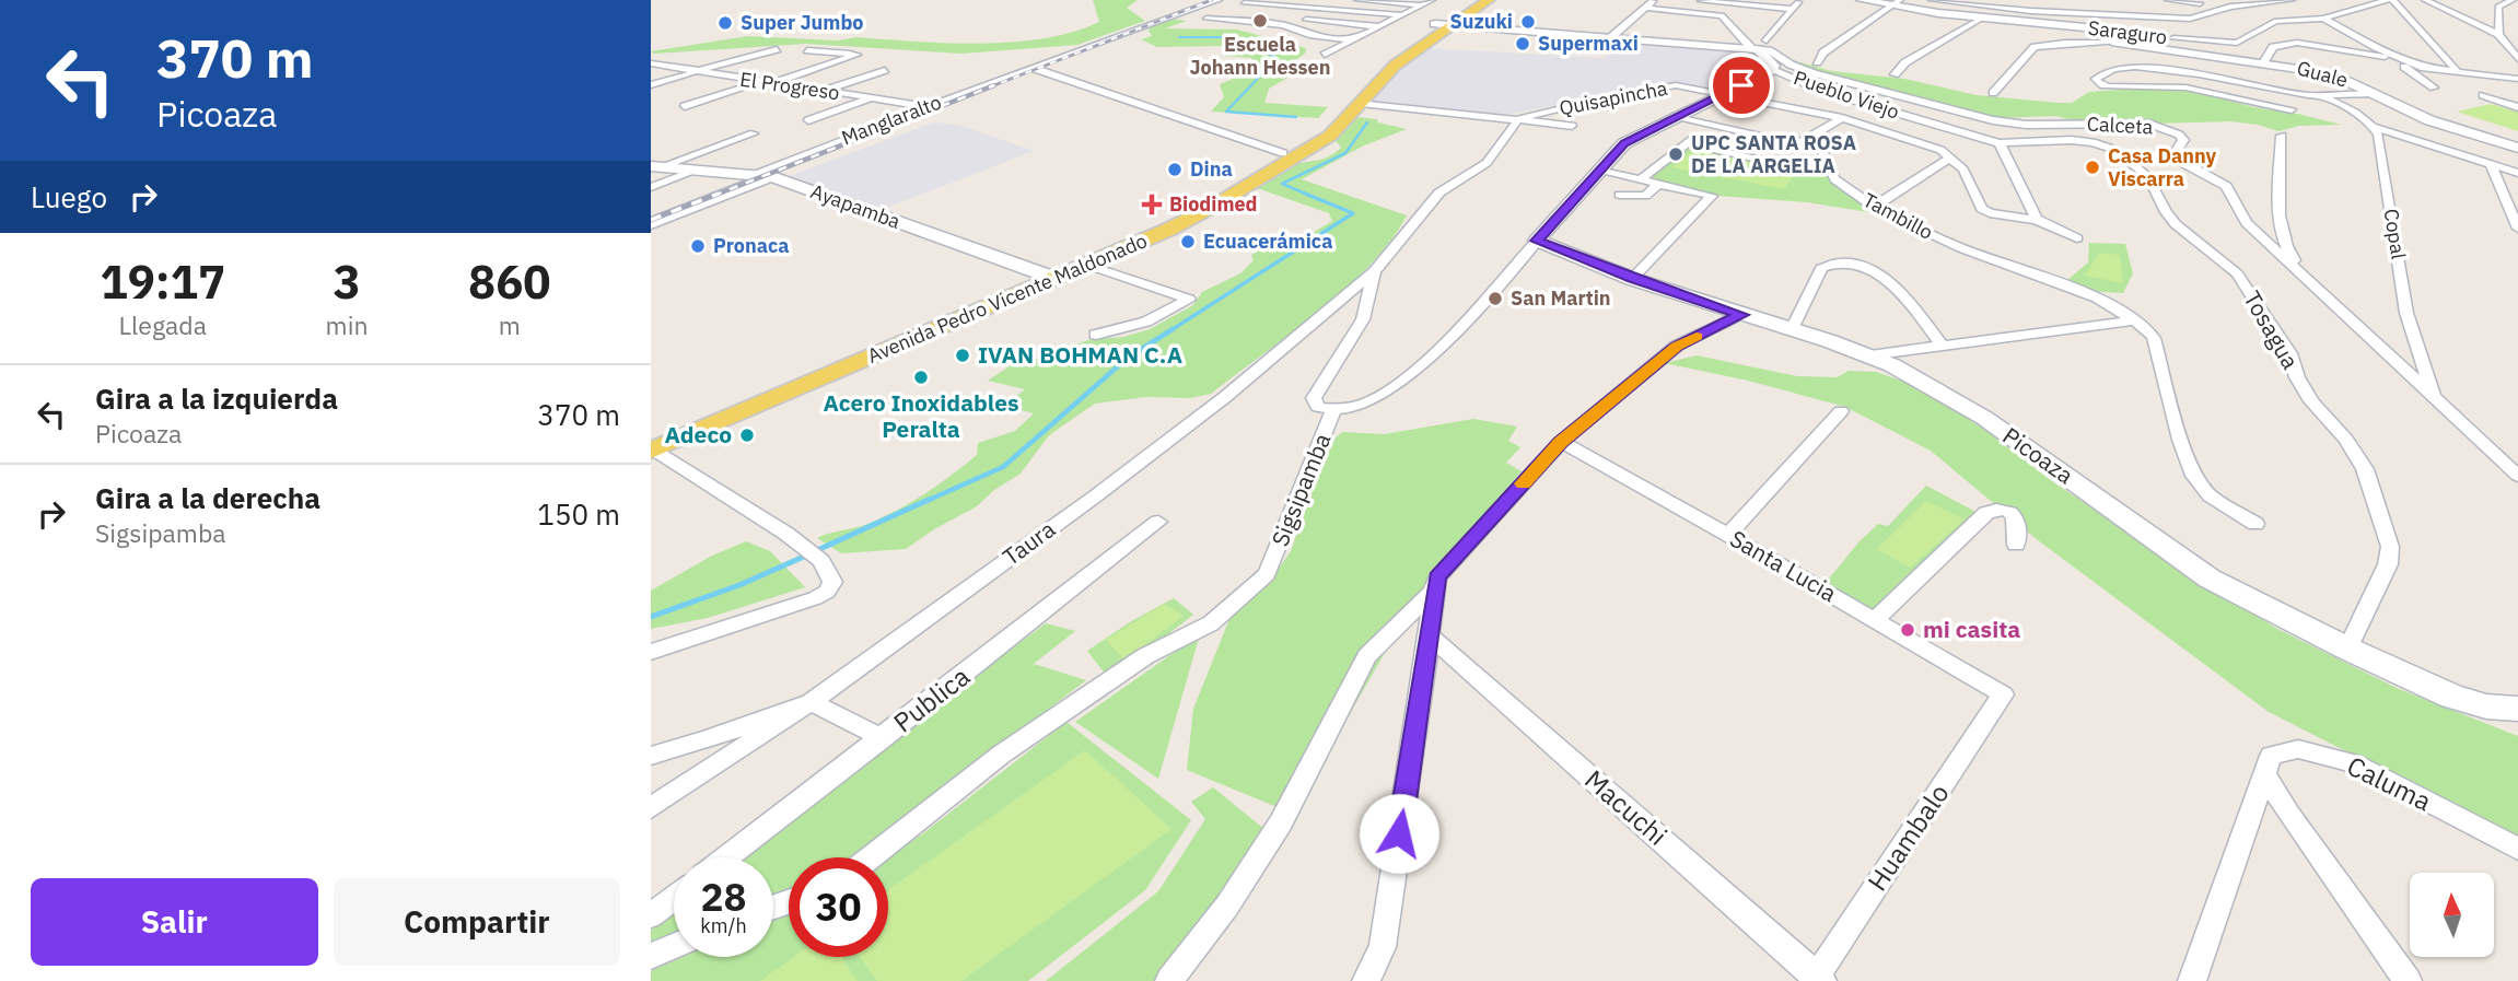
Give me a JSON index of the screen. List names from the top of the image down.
{
  "streets": {
    "main road": ["Avenida Pedro Vicente Maldonado"],
    "street": [
      "Saraguro",
      "Guale",
      "El Progreso",
      "Pueblo Viejo",
      "Quisapincha",
      "Manglaralto",
      "Calceta",
      "Ayapamba",
      "Tambillo",
      "Copal",
      "Tosagua",
      "Picoaza",
      "Sigsipamba",
      "Taura",
      "Santa Lucia",
      "Publica",
      "Caluma",
      "Macuchi",
      "Huambalo"
    ]
  },
  "crossings": [
    ["El Progreso", "Manglaralto"],
    ["Pueblo Viejo", "Calceta"],
    ["Pueblo Viejo", "Tosagua"],
    ["Pueblo Viejo", "Sigsipamba"],
    ["Quisapincha", "Sigsipamba"],
    ["Manglaralto", "Ayapamba"],
    ["Calceta", "Copal"],
    ["Ayapamba", "Avenida Pedro Vicente Maldonado"],
    ["Tambillo", "Sigsipamba"],
    ["Tosagua", "Picoaza"],
    ["Picoaza", "Sigsipamba"],
    ["Santa Lucia", "Huambalo"],
    ["Macuchi", "Huambalo"]
  ],
  "places": {
    "other": [
      "Escuela Johann Hessen",
      "Suzuki",
      "Super Jumbo",
      "Supermaxi",
      "UPC SANTA ROSA DE LA ARGELIA",
      "Casa Danny Viscarra",
      "Dina",
      "Ecuacerámica",
      "Pronaca",
      "San Martin",
      "IVAN BOHMAN C.A",
      "Acero Inoxidables Peralta",
      "Adeco",
      "mi casita"
    ],
    "health": ["Biodimed"]
  },
  "north": "top",
  "page": {
    "turn": ["370 m", "Picoaza"],
    "then": "Luego",
    "eta": [
      "19:17",
      "Llegada",
      "3",
      "min",
      "860",
      "m"
    ],
    "list": [
      {
        "name": "Gira a la izquierda",
        "note": "Picoaza",
        "value": "370 m"
      },
      {
        "name": "Gira a la derecha",
        "note": "Sigsipamba",
        "value": "150 m"
      }
    ],
    "speed": "28 km/h",
    "limit": "30",
    "buttons": ["Salir", "Compartir"]
  }
}
